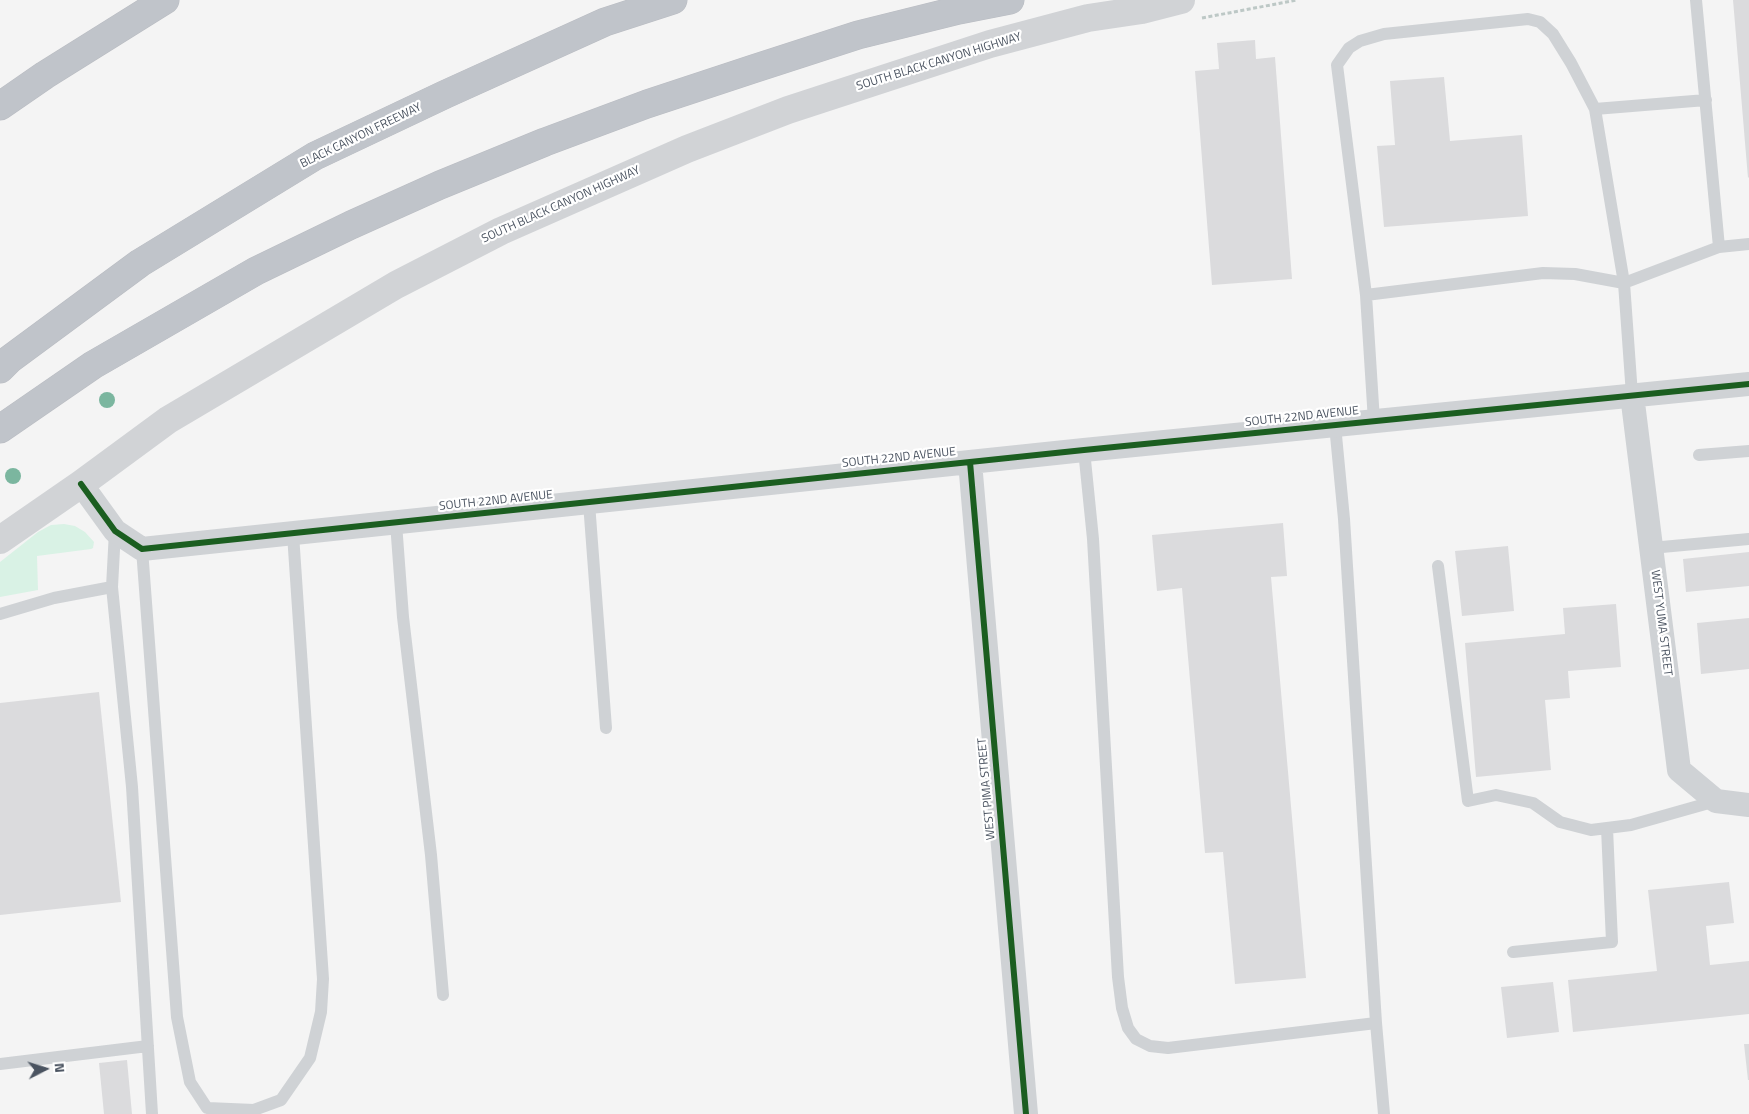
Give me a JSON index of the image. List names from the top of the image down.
{
  "streets": {
    "highway": ["BLACK CANYON FREEWAY"],
    "main road": ["SOUTH BLACK CANYON HIGHWAY"],
    "street": ["SOUTH 22ND AVENUE", "WEST YUMA STREET", "WEST PIMA STREET"]
  },
  "crossings": [
    ["SOUTH 22ND AVENUE", "WEST YUMA STREET"],
    ["SOUTH 22ND AVENUE", "WEST PIMA STREET"]
  ],
  "north": "right"
}
